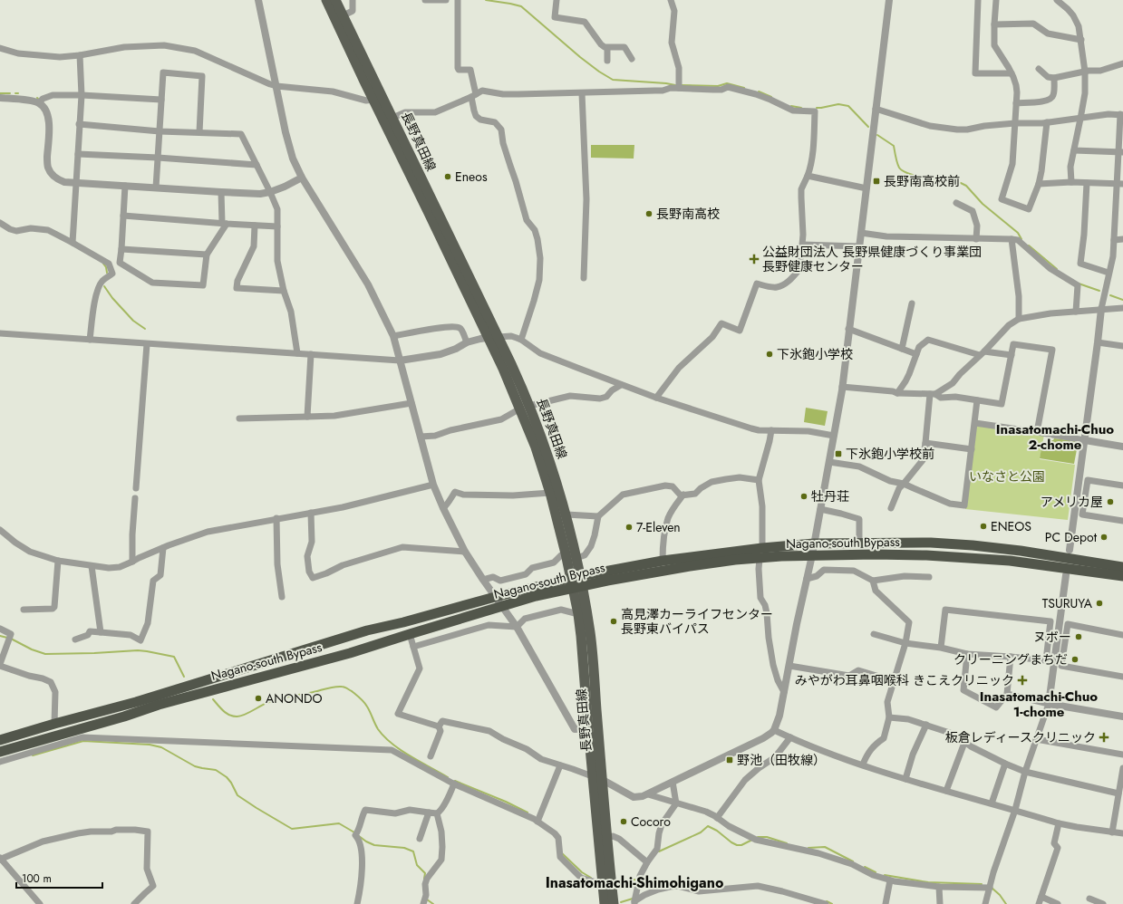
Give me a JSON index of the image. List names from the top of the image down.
{
  "streets": {
    "highway": ["Nagano-south Bypass"],
    "main road": ["長野真田線"]
  },
  "crossings": [
    ["長野真田線", "Nagano-south Bypass"]
  ],
  "districts": ["Inasatomachi-Chuo 2-chome", "Inasatomachi-Chuo 1-chome", "Inasatomachi-Shimohigano"],
  "parks": ["いなさと公園"],
  "places": {
    "other": [
      "Eneos",
      "長野南高校",
      "下氷鉋小学校",
      "牡丹荘",
      "アメリカ屋",
      "ENEOS",
      "7-Eleven",
      "PC Depot",
      "TSURUYA",
      "高見澤カーライフセンター 長野東バイパス",
      "ヌボー",
      "クリーニングまちだ",
      "ANONDO",
      "Cocoro"
    ],
    "transit": ["長野南高校前", "下氷鉋小学校前", "野池（田牧線）"],
    "health": ["公益財団法人 長野県健康づくり事業団 長野健康センター", "みやがわ耳鼻咽喉科 きこえクリニック", "板倉レディースクリニック"]
  },
  "scale_bar": "100 m"
}
